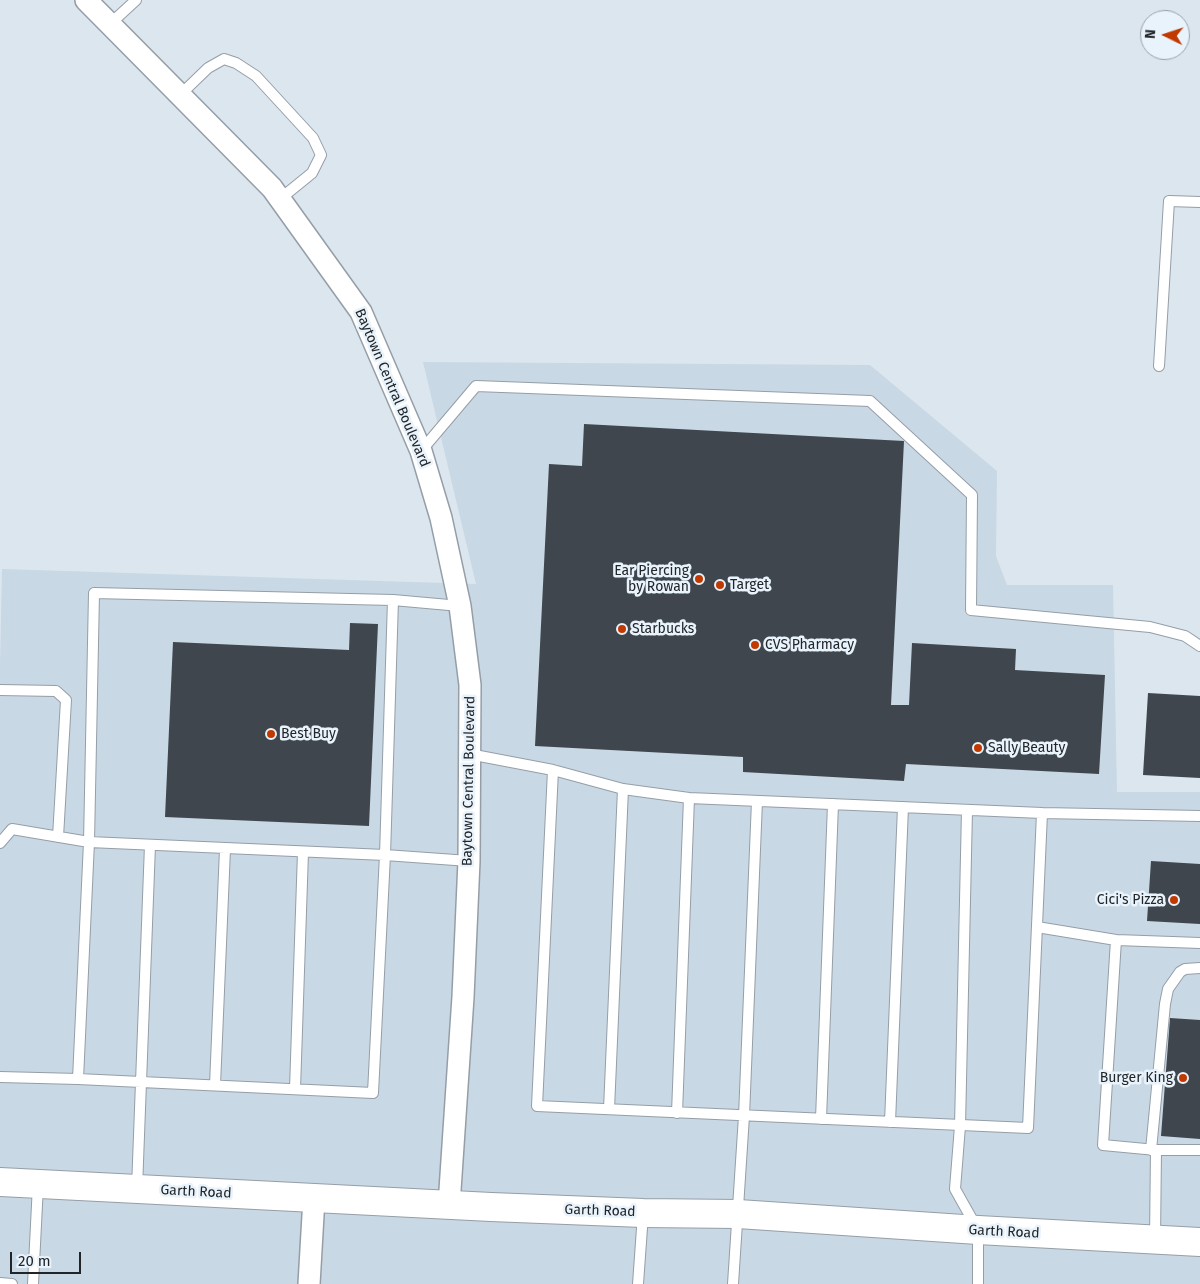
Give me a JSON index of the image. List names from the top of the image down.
{
  "streets": {
    "main road": ["Garth Road"],
    "street": ["Baytown Central Boulevard"]
  },
  "crossings": [
    ["Baytown Central Boulevard", "Garth Road"]
  ],
  "places": [
    "Ear Piercing by Rowan",
    "Target",
    "Starbucks",
    "CVS Pharmacy",
    "Best Buy",
    "Sally Beauty",
    "Cici's Pizza",
    "Burger King"
  ],
  "scale_bar": "20 m",
  "north": "left"
}
